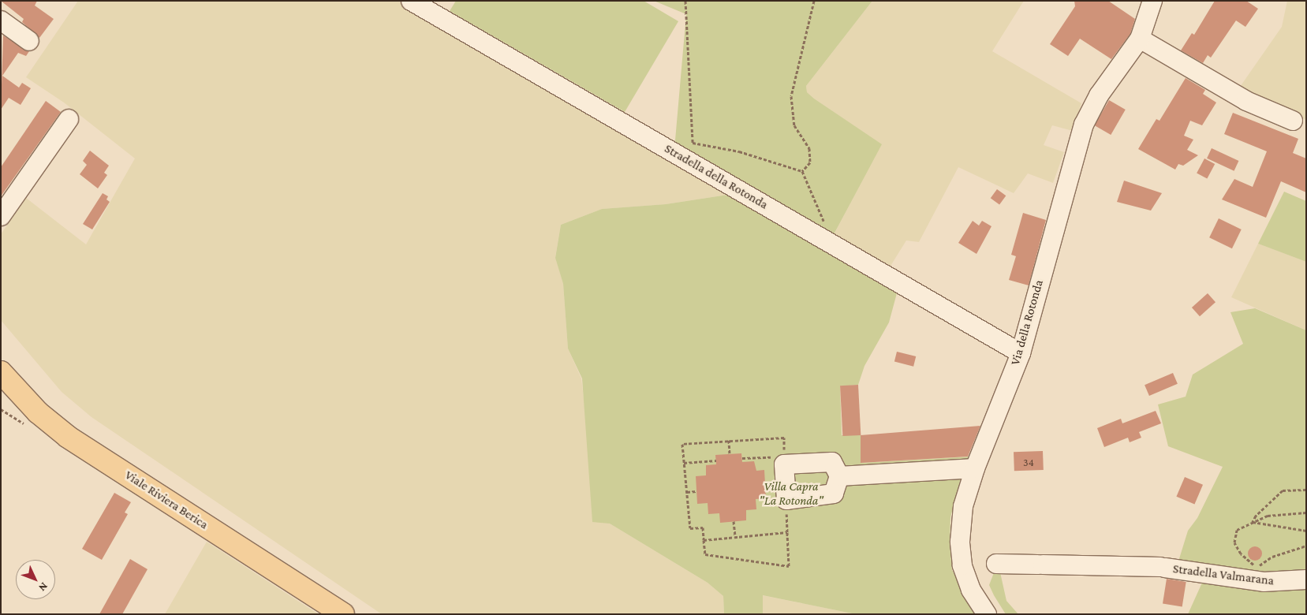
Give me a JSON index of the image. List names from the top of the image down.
{
  "streets": {
    "main road": ["Viale Riviera Berica"],
    "street": ["Stradella della Rotonda", "Via della Rotonda", "Stradella Valmarana"]
  },
  "crossings": [
    ["Stradella della Rotonda", "Via della Rotonda"]
  ],
  "parks": ["Villa Capra \"La Rotonda\""],
  "house_numbers": ["34"],
  "north": "bottom right"
}
